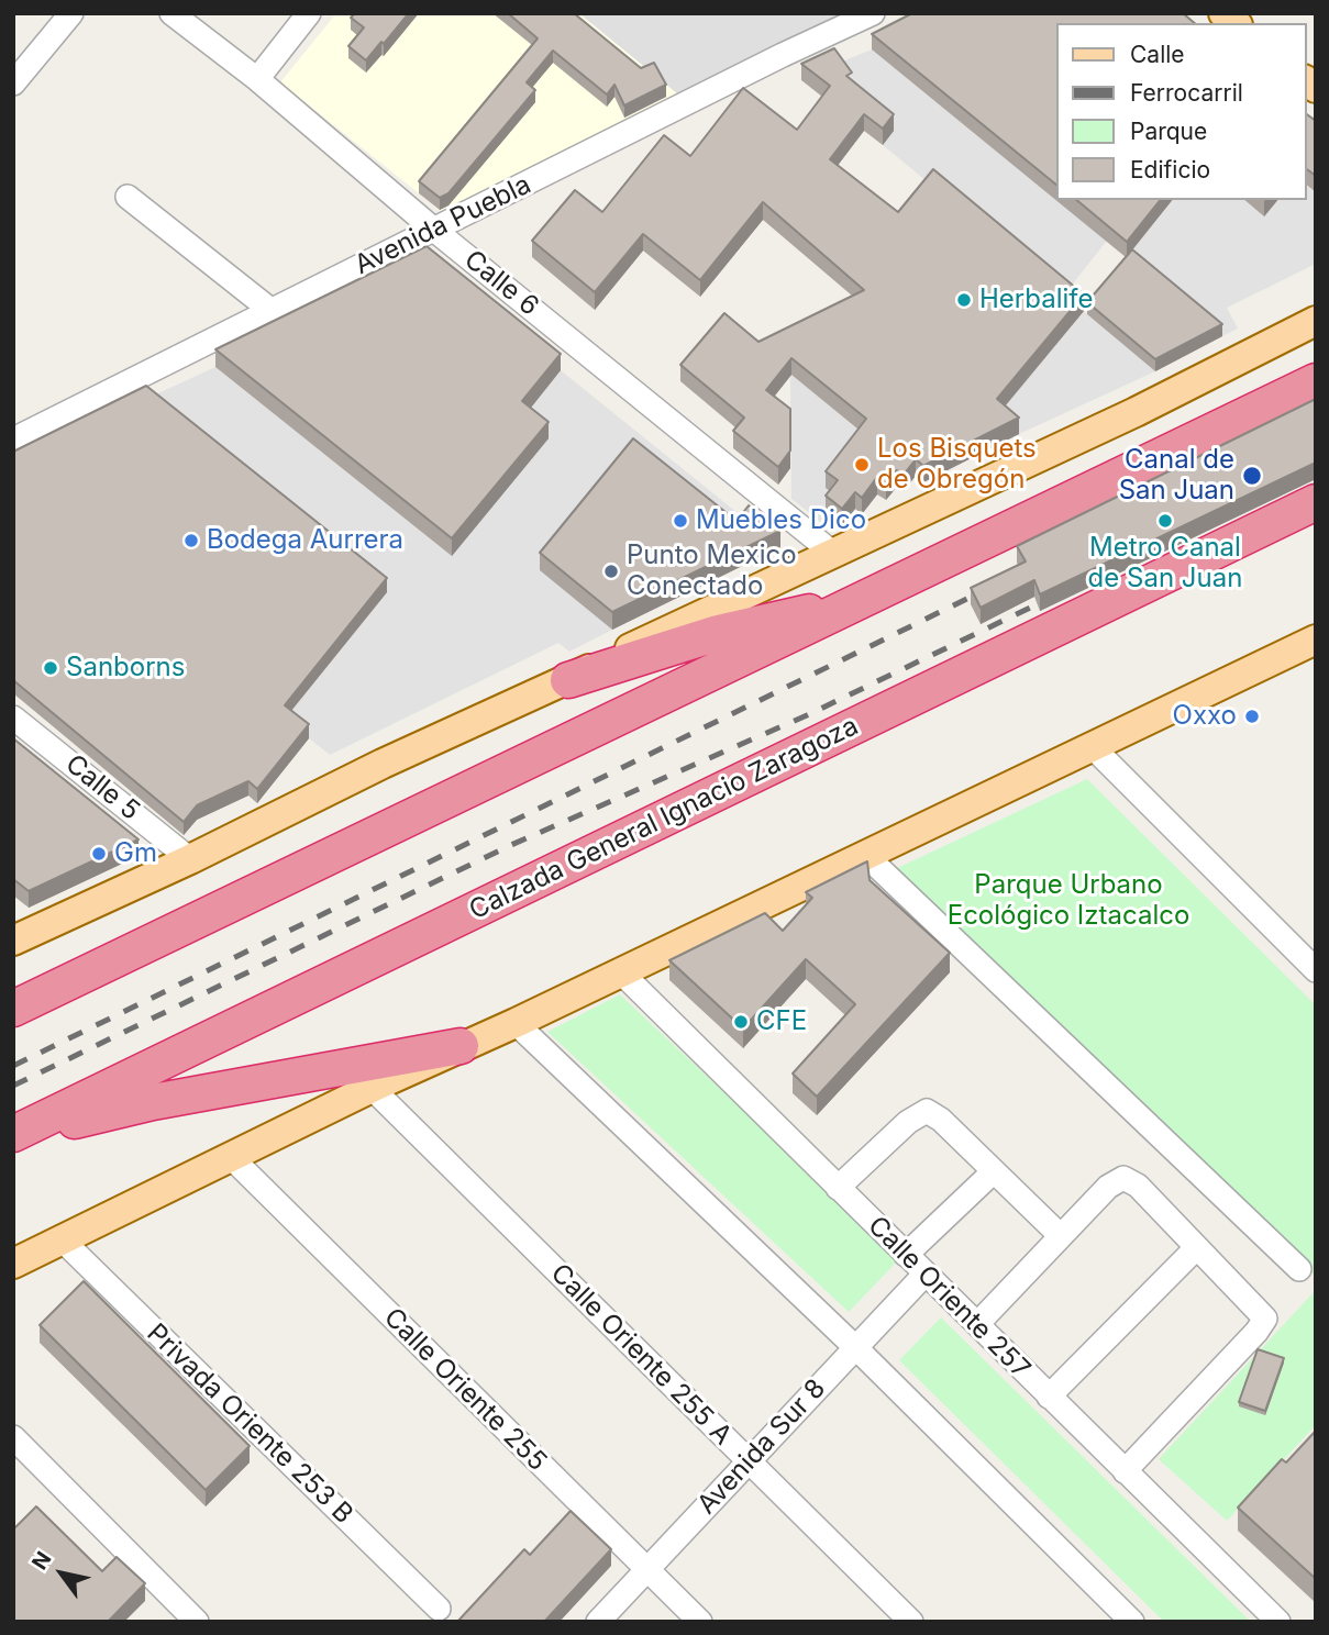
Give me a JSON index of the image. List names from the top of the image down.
{
  "streets": {
    "highway": ["Calzada General Ignacio Zaragoza"],
    "street": [
      "Avenida Puebla",
      "Calle 6",
      "Calle 5",
      "Calle Oriente 257",
      "Calle Oriente 255 A",
      "Calle Oriente 255",
      "Privada Oriente 253 B",
      "Avenida Sur 8"
    ]
  },
  "crossings": [
    ["Avenida Puebla", "Calle 6"],
    ["Calle Oriente 257", "Avenida Sur 8"],
    ["Calle Oriente 255 A", "Avenida Sur 8"],
    ["Calle Oriente 255", "Avenida Sur 8"]
  ],
  "parks": ["Parque Urbano Ecológico Iztacalco"],
  "places": [
    "Herbalife",
    "Los Bisquets de Obregón",
    "Canal de San Juan",
    "Muebles Dico",
    "Metro Canal de San Juan",
    "Bodega Aurrera",
    "Punto Mexico Conectado",
    "Sanborns",
    "Oxxo",
    "Gm",
    "CFE"
  ],
  "legend": [
    "Calle",
    "Ferrocarril",
    "Parque",
    "Edificio"
  ],
  "north": "top left"
}
